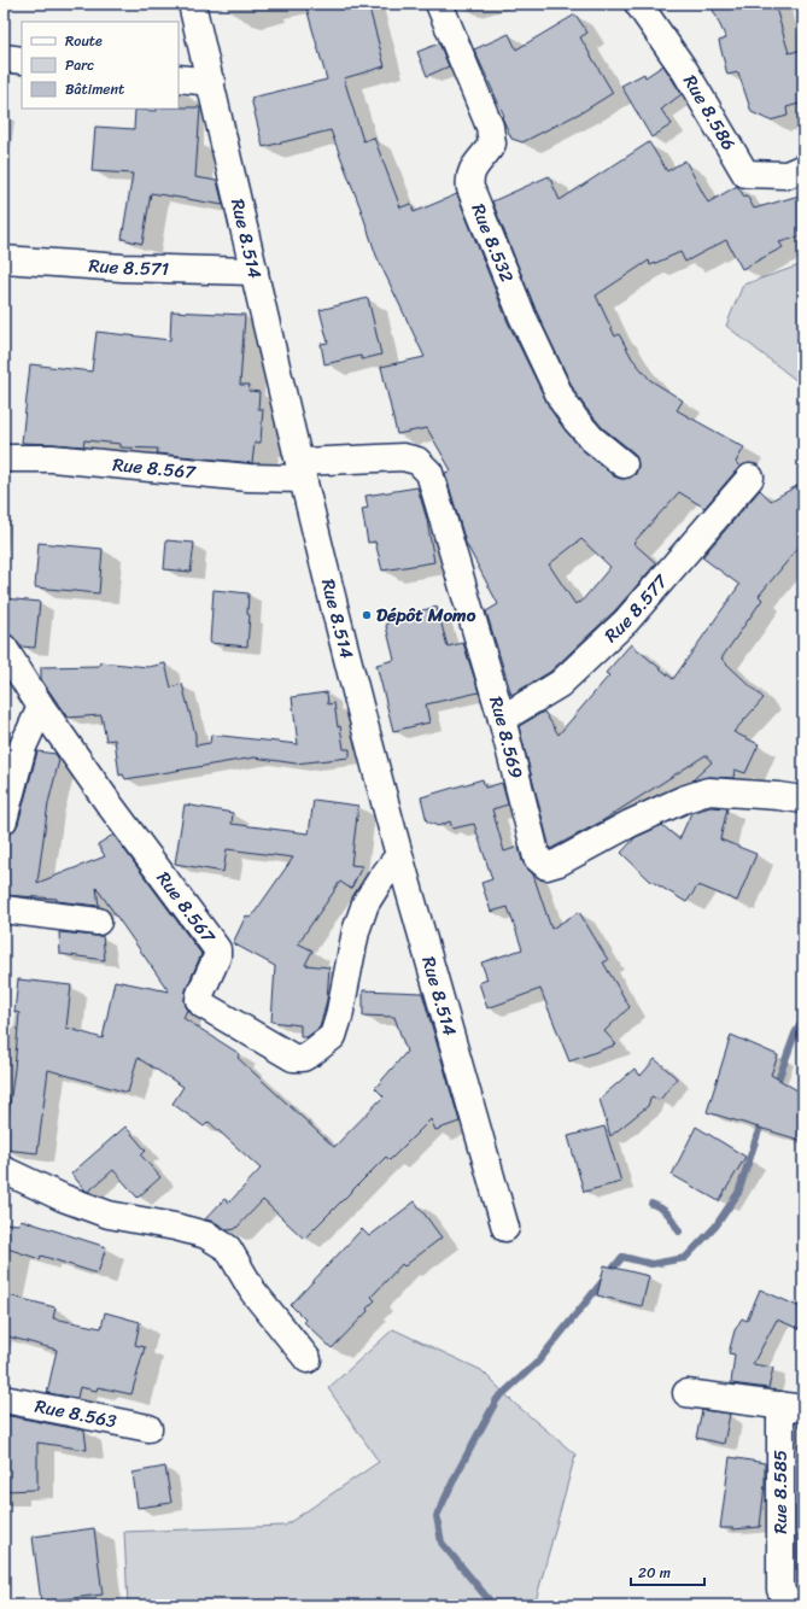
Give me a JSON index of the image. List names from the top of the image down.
{
  "streets": {
    "street": [
      "Rue 8.586",
      "Rue 8.514",
      "Rue 8.532",
      "Rue 8.571",
      "Rue 8.567",
      "Rue 8.577",
      "Rue 8.569",
      "Rue 8.563",
      "Rue 8.585"
    ]
  },
  "crossings": [
    ["Rue 8.514", "Rue 8.571"],
    ["Rue 8.514", "Rue 8.567"],
    ["Rue 8.514", "Rue 8.569"],
    ["Rue 8.567", "Rue 8.569"],
    ["Rue 8.577", "Rue 8.569"]
  ],
  "places": ["Dépôt Momo"],
  "legend": ["Route", "Parc", "Bâtiment"],
  "scale_bar": "20 m"
}
